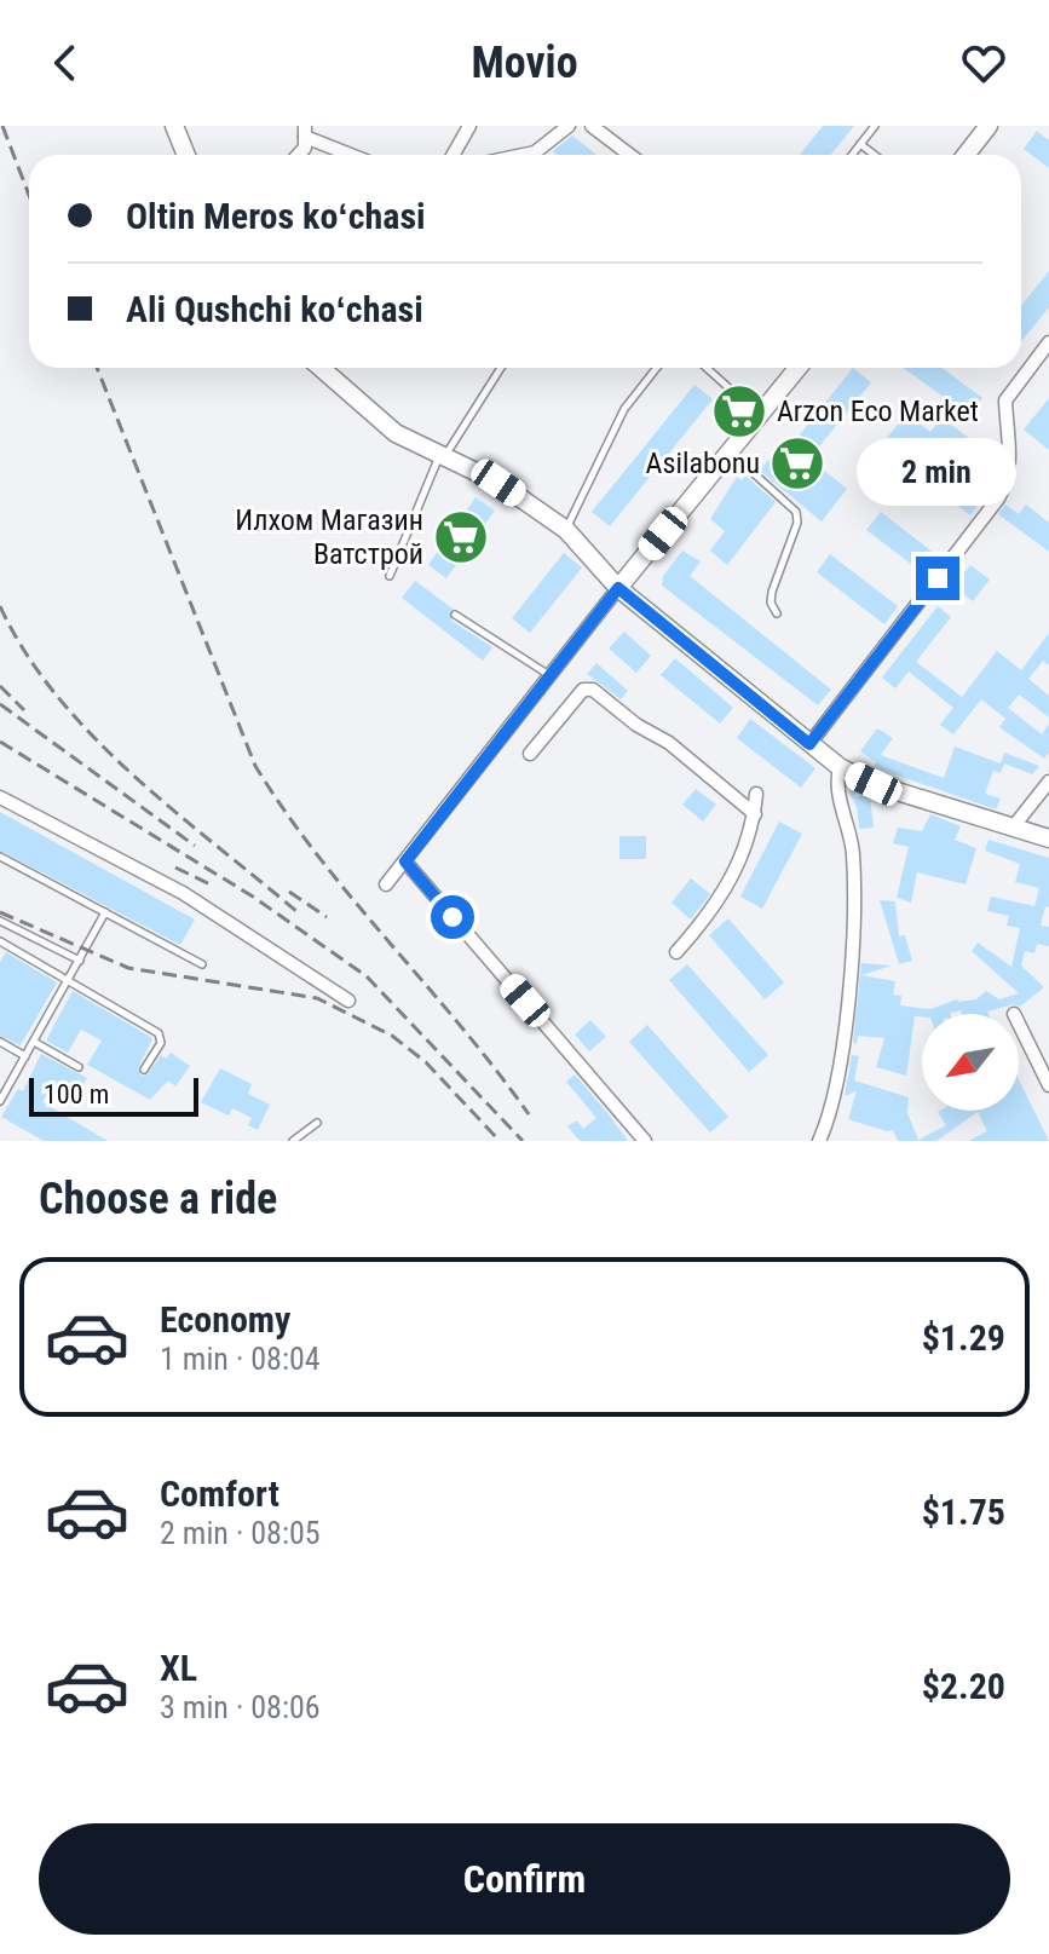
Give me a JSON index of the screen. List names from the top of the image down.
{
  "places": {
    "supermarket": ["Arzon Eco Market", "Asilabonu", "Илхом Магазин Ватстрой"]
  },
  "scale_bar": "100 m",
  "north": "bottom left",
  "page": {
    "header": "Movio",
    "banner": ["Oltin Meros koʻchasi", "Ali Qushchi koʻchasi"],
    "bubble": "2 min",
    "scale": "100 m",
    "heading": "Choose a ride",
    "list": [
      {
        "name": "Economy",
        "note": "1 min · 08:04",
        "value": "$1.29"
      },
      {
        "name": "Comfort",
        "note": "2 min · 08:05",
        "value": "$1.75"
      },
      {
        "name": "XL",
        "note": "3 min · 08:06",
        "value": "$2.20"
      }
    ],
    "buttons": "Confirm"
  }
}
